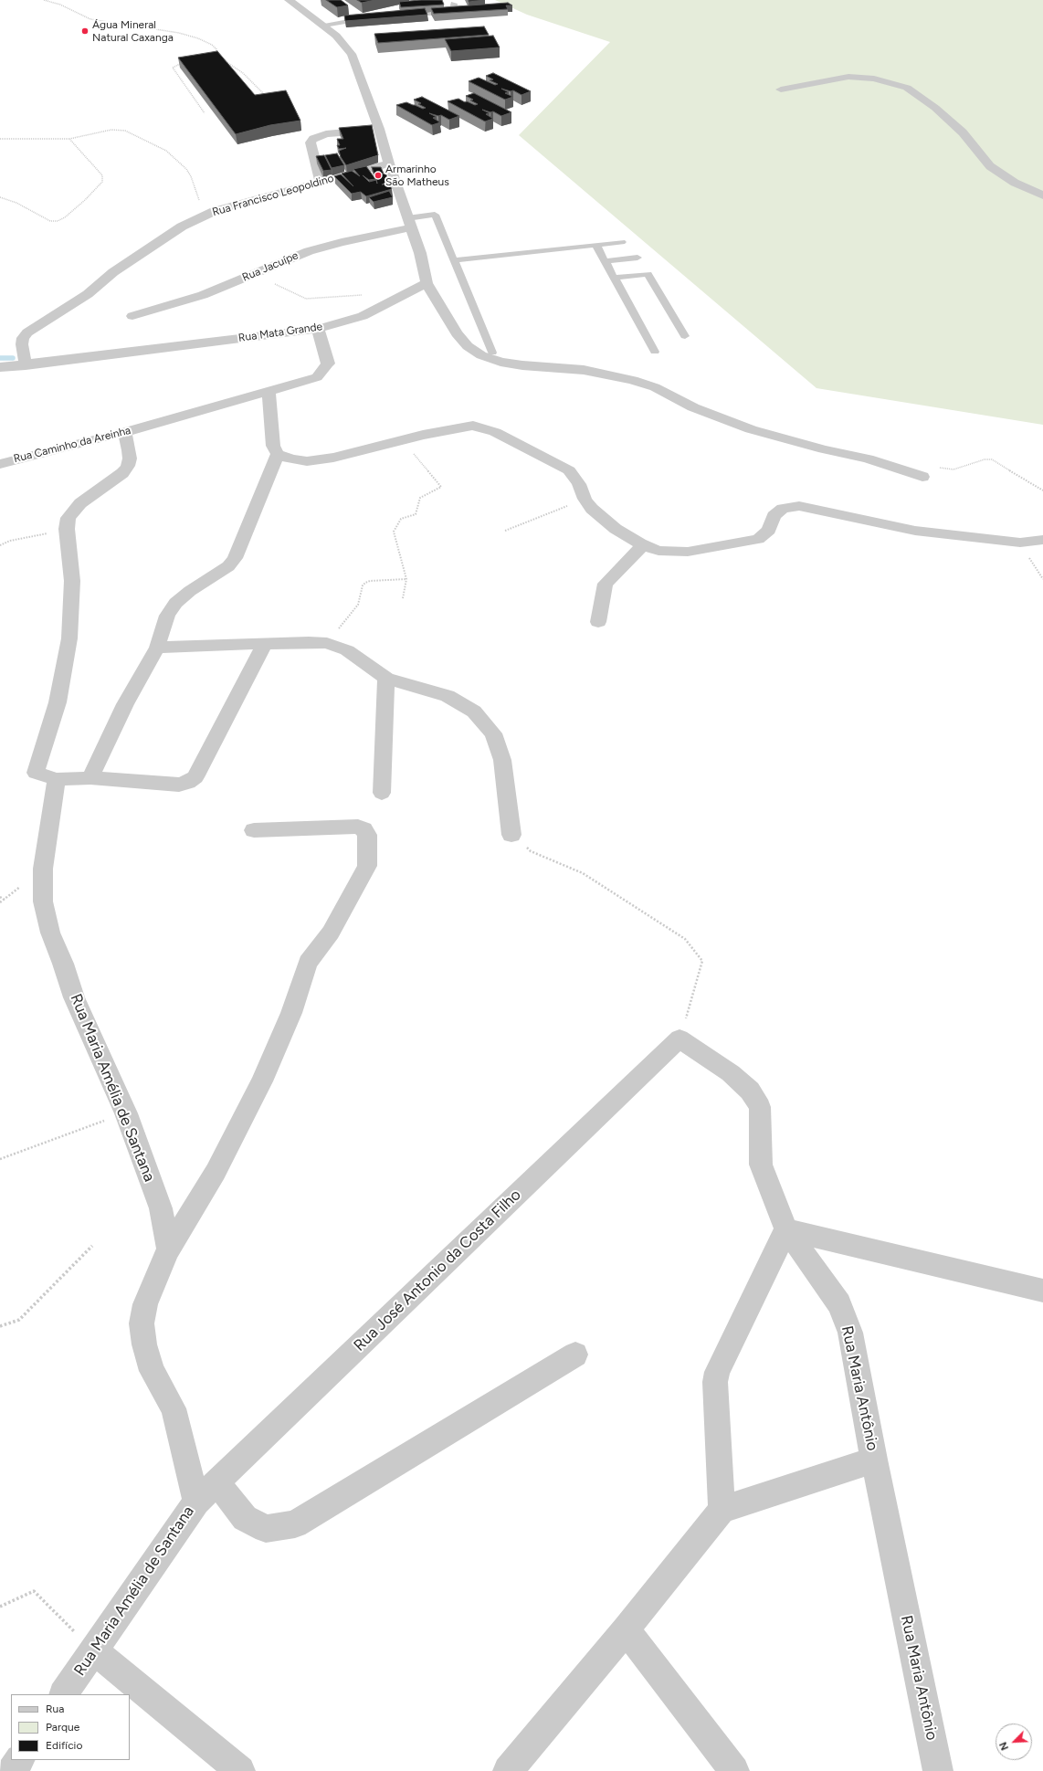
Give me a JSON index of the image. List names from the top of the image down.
{
  "streets": {
    "street": [
      "Rua Francisco Leopoldino",
      "Rua Jacuípe",
      "Rua Mata Grande",
      "Rua Caminho da Areinha",
      "Rua Maria Amélia de Santana",
      "Rua José Antonio da Costa Filho",
      "Rua Maria Antônio"
    ]
  },
  "crossings": [
    ["Rua Francisco Leopoldino", "Rua Mata Grande"],
    ["Rua Mata Grande", "Rua Caminho da Areinha"],
    ["Rua Maria Amélia de Santana", "Rua José Antonio da Costa Filho"],
    ["Rua José Antonio da Costa Filho", "Rua Maria Antônio"]
  ],
  "places": ["Água Mineral Natural Caxanga", "Armarinho São Matheus"],
  "legend": ["Rua", "Parque", "Edifício"],
  "north": "bottom left"
}
